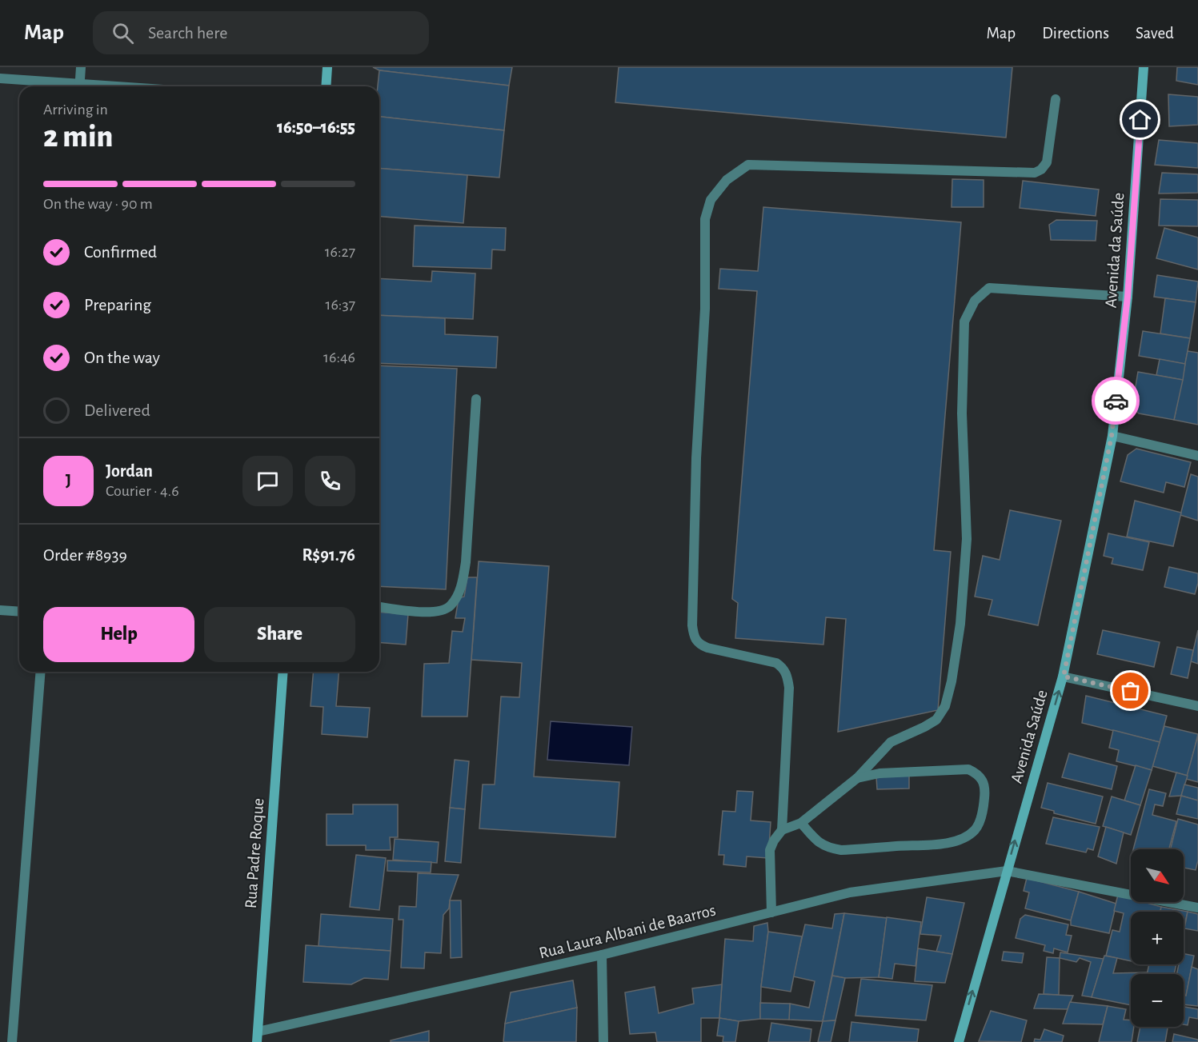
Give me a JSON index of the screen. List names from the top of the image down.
{
  "streets": {
    "street": [
      "Avenida da Saúde",
      "Avenida Saúde",
      "Rua Padre Roque",
      "Rua Laura Albani de Baarros"
    ]
  },
  "crossings": [
    ["Avenida da Saúde", "Avenida Saúde"],
    ["Avenida Saúde", "Rua Laura Albani de Baarros"],
    ["Rua Padre Roque", "Rua Laura Albani de Baarros"]
  ],
  "one_way": ["Avenida Saúde"],
  "north": "bottom right",
  "page": {
    "header": "Map",
    "search": "Search here",
    "nav": ["Map", "Directions", "Saved"],
    "heading": ["2 min", "Arriving in", "16:50–16:55"],
    "panel": [
      "Jordan",
      "Courier · 4.6",
      "Order #8939",
      "R$91.76"
    ],
    "bar": "On the way · 90 m",
    "list": [
      ["Confirmed", "16:27"],
      ["Preparing", "16:37"],
      ["On the way", "16:46"],
      "Delivered"
    ],
    "round": "J",
    "buttons": ["Help", "Share"],
    "map_buttons": ["+", "−"]
  }
}
